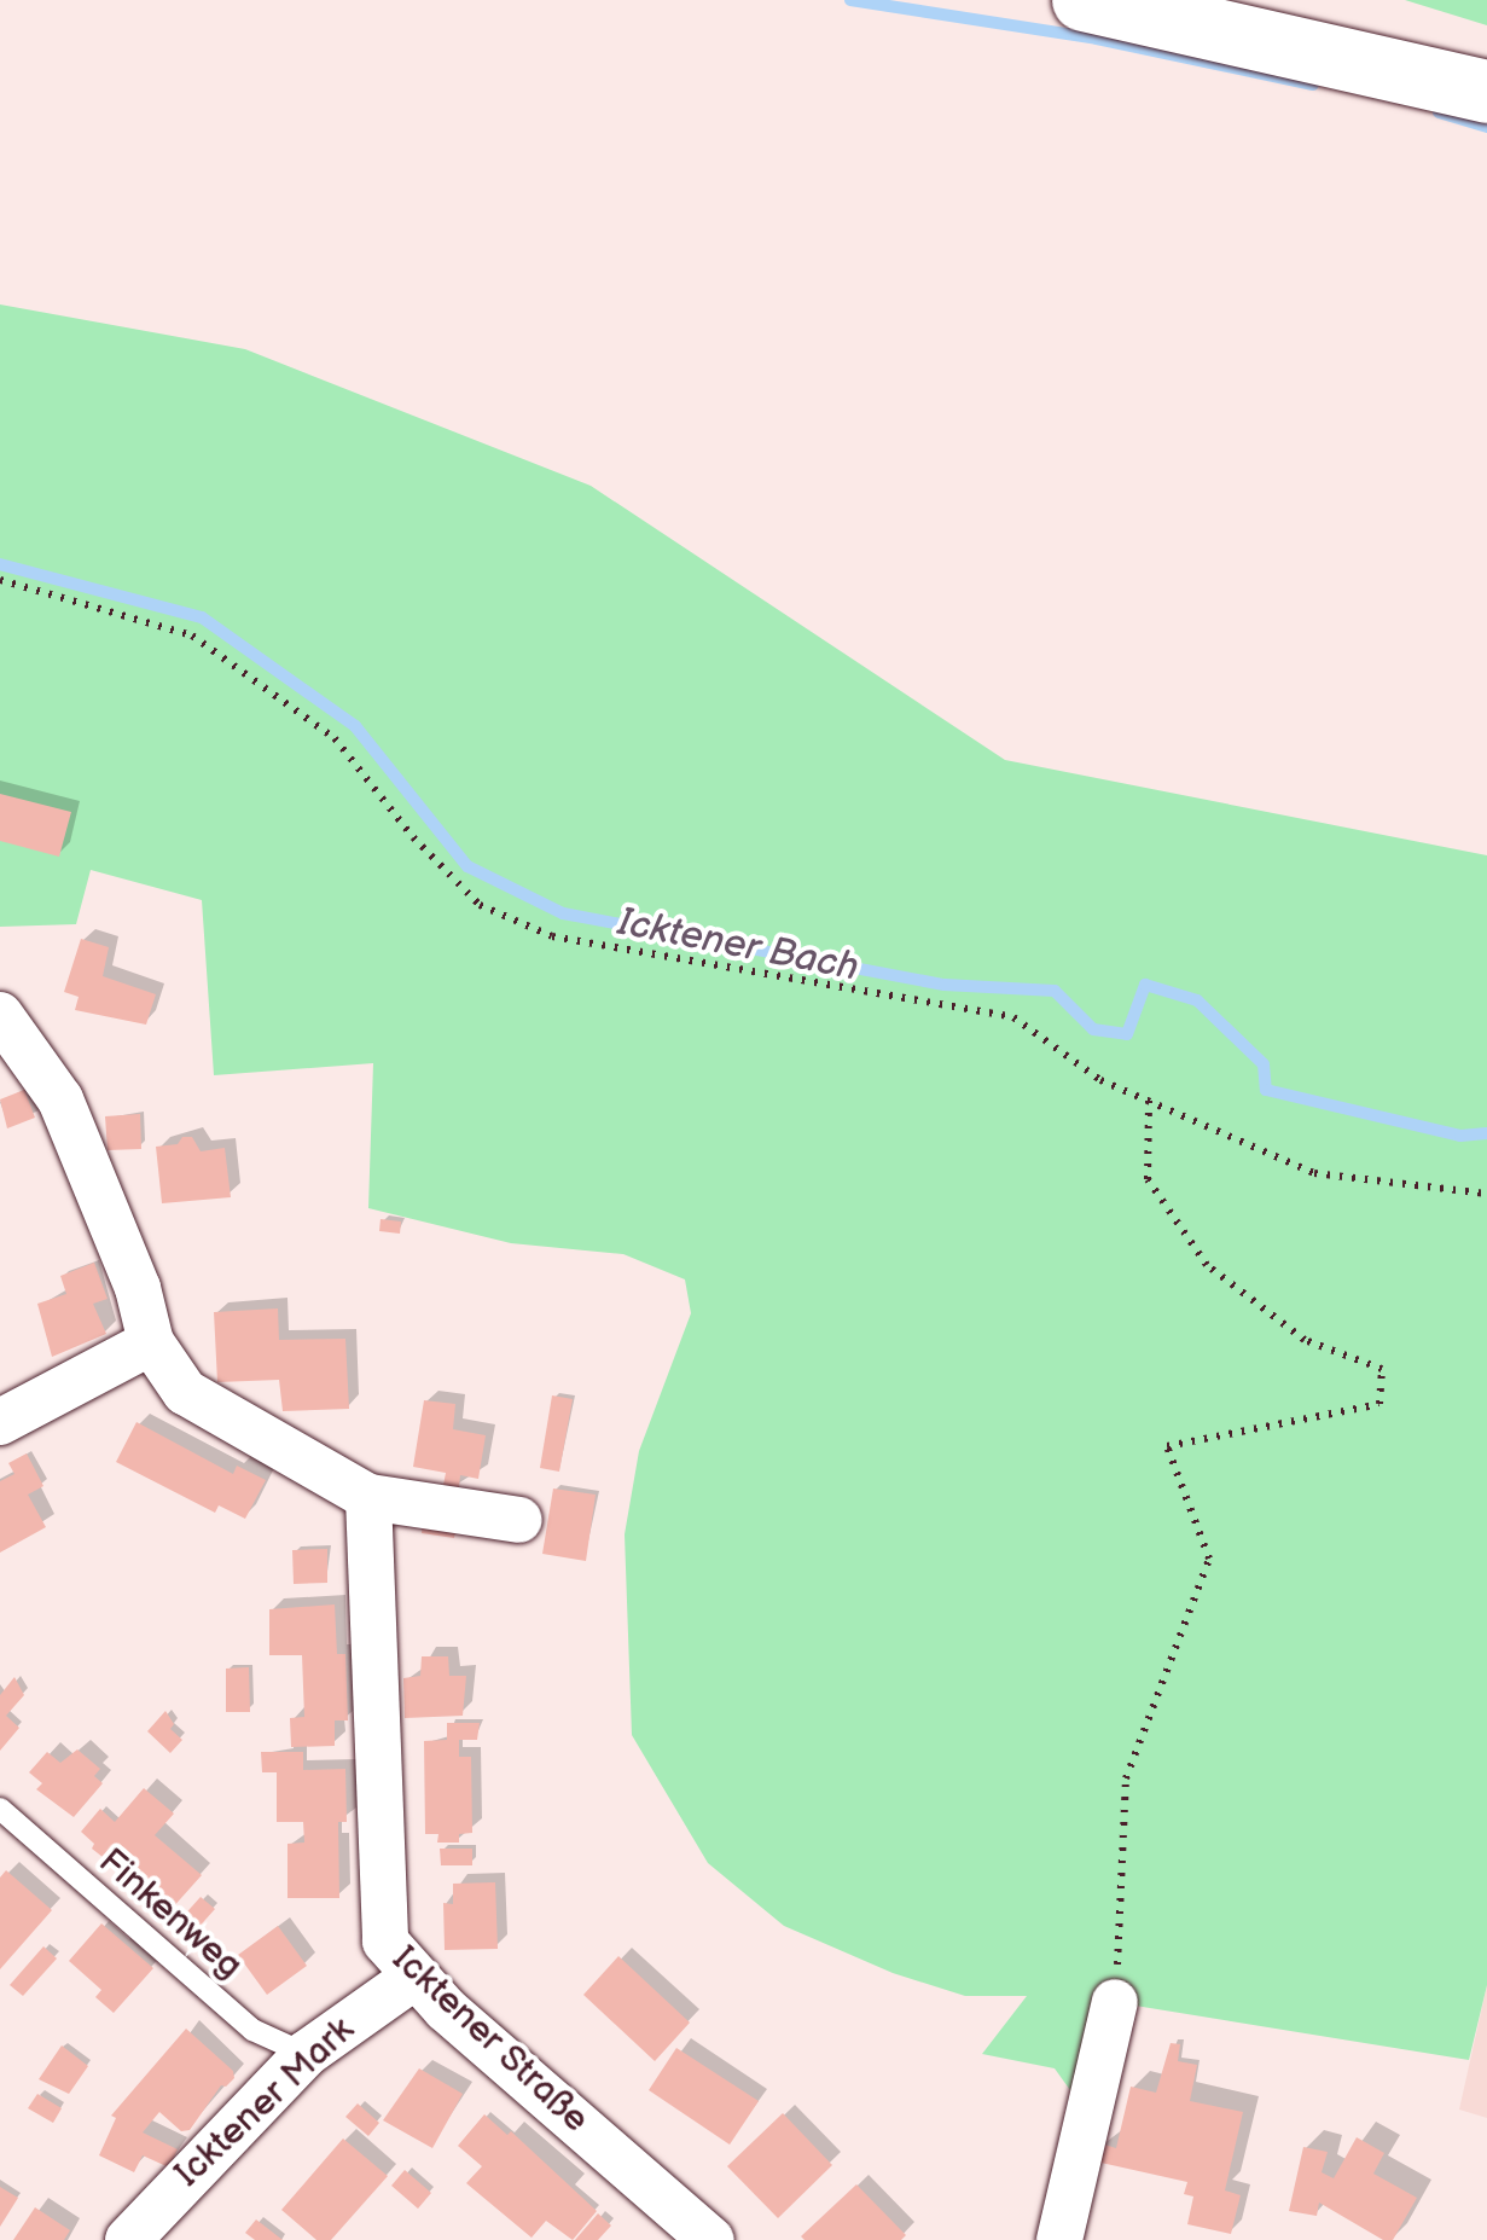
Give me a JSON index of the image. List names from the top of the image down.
{
  "streets": {
    "street": ["Icktener Straße", "Icktener Mark"],
    "lane": ["Finkenweg"]
  },
  "crossings": [
    ["Finkenweg", "Icktener Mark"],
    ["Icktener Straße", "Icktener Mark"]
  ],
  "water": ["Icktener Bach"]
}
